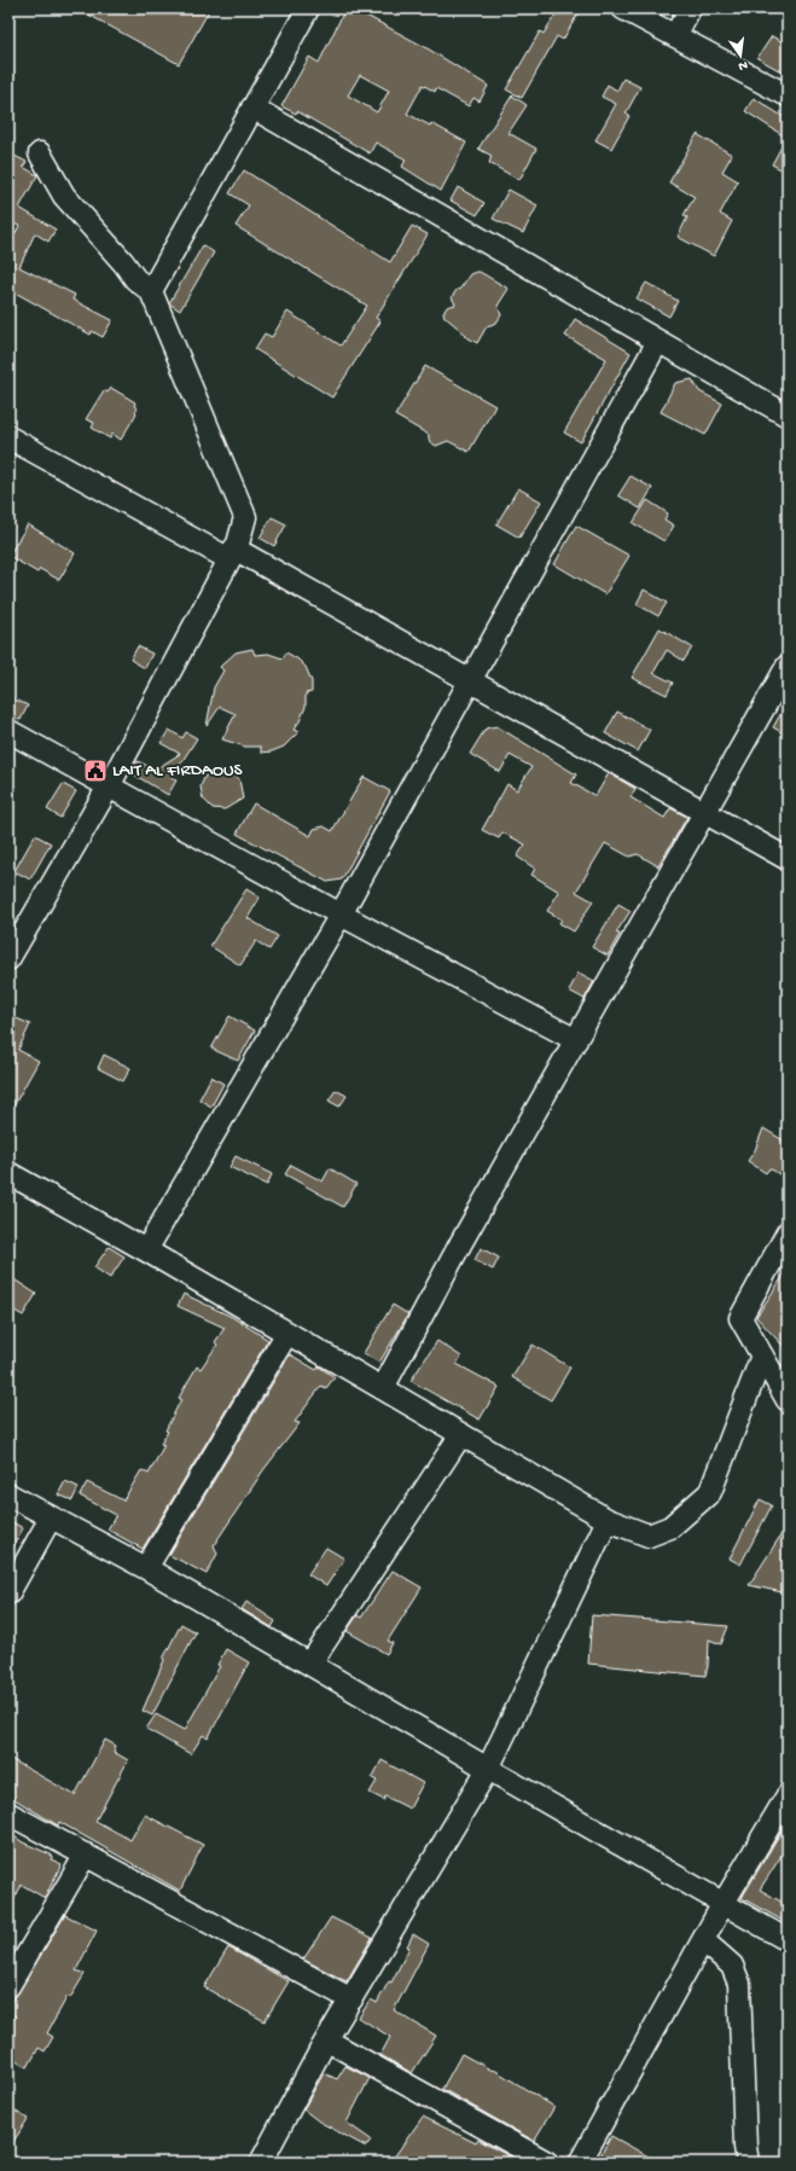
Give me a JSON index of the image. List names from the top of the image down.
{
  "places": {
    "public building": ["LAIT AL FIRDAOUS"]
  },
  "north": "bottom"
}
